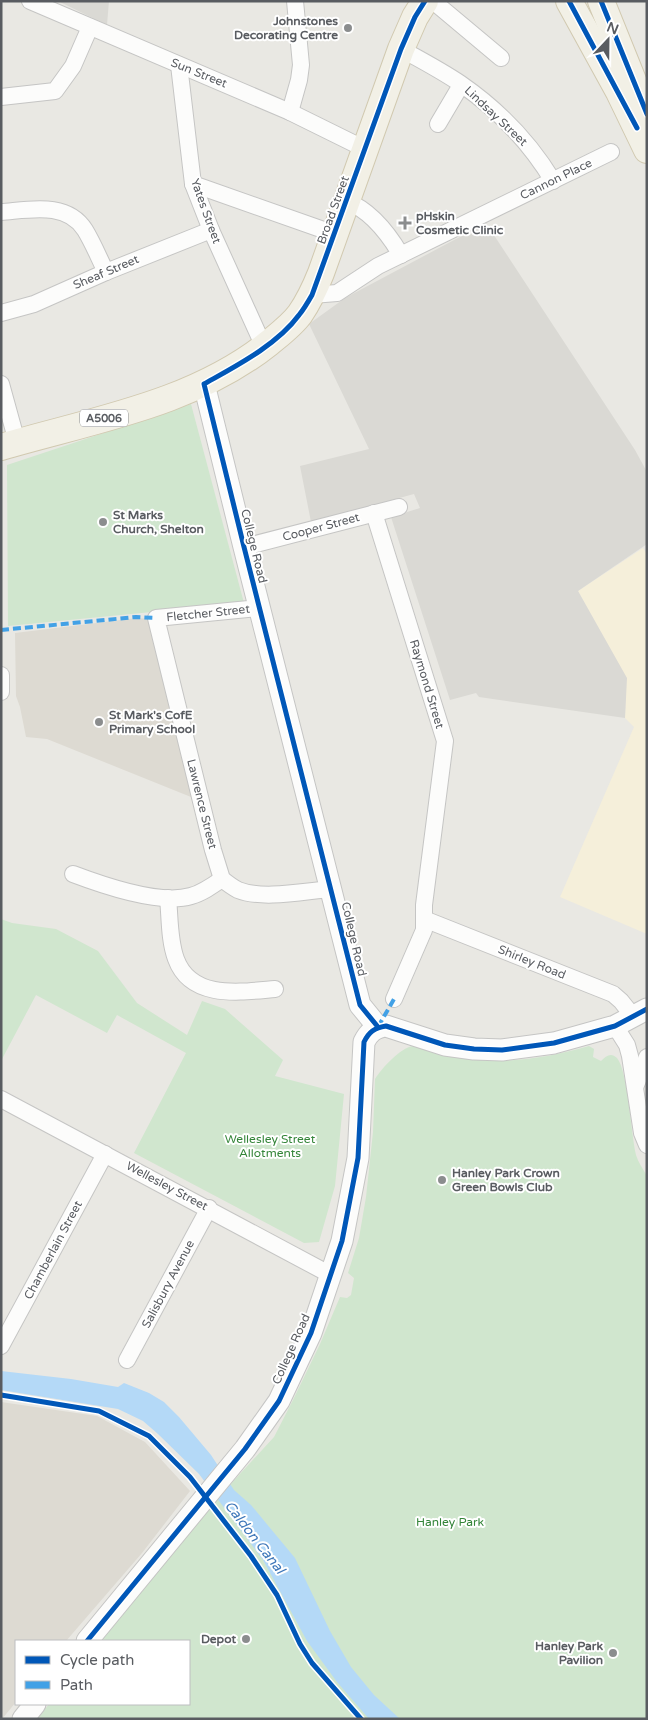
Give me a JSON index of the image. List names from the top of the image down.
{
  "streets": {
    "main road": ["Broad Street", "A5006"],
    "street": [
      "Sun Street",
      "Lindsay Street",
      "Cannon Place",
      "Yates Street",
      "Sheaf Street",
      "Cooper Street",
      "College Road",
      "Fletcher Street",
      "Raymond Street",
      "Lawrence Street",
      "Shirley Road",
      "Wellesley Street",
      "Chamberlain Street",
      "Salisbury Avenue"
    ]
  },
  "crossings": [
    ["Sun Street", "Broad Street"],
    ["Sun Street", "Yates Street"],
    ["Lindsay Street", "Cannon Place"],
    ["Lindsay Street", "Broad Street"],
    ["Cannon Place", "Broad Street"],
    ["Broad Street", "Yates Street"],
    ["Broad Street", "College Road"],
    ["Yates Street", "Sheaf Street"],
    ["Cooper Street", "College Road"],
    ["Cooper Street", "Raymond Street"],
    ["College Road", "Fletcher Street"],
    ["College Road", "Wellesley Street"],
    ["Fletcher Street", "Lawrence Street"],
    ["Raymond Street", "Shirley Road"],
    ["Wellesley Street", "Chamberlain Street"],
    ["Wellesley Street", "Salisbury Avenue"]
  ],
  "water": ["Caldon Canal"],
  "parks": ["Wellesley Street Allotments", "Hanley Park"],
  "places": {
    "other": [
      "Johnstones Decorating Centre",
      "St Marks Church, Shelton",
      "St Mark's CofE Primary School",
      "Hanley Park Crown Green Bowls Club",
      "Depot",
      "Hanley Park Pavilion"
    ],
    "health": ["pHskin Cosmetic Clinic"]
  },
  "legend": ["Cycle path", "Path"],
  "north": "top"
}
